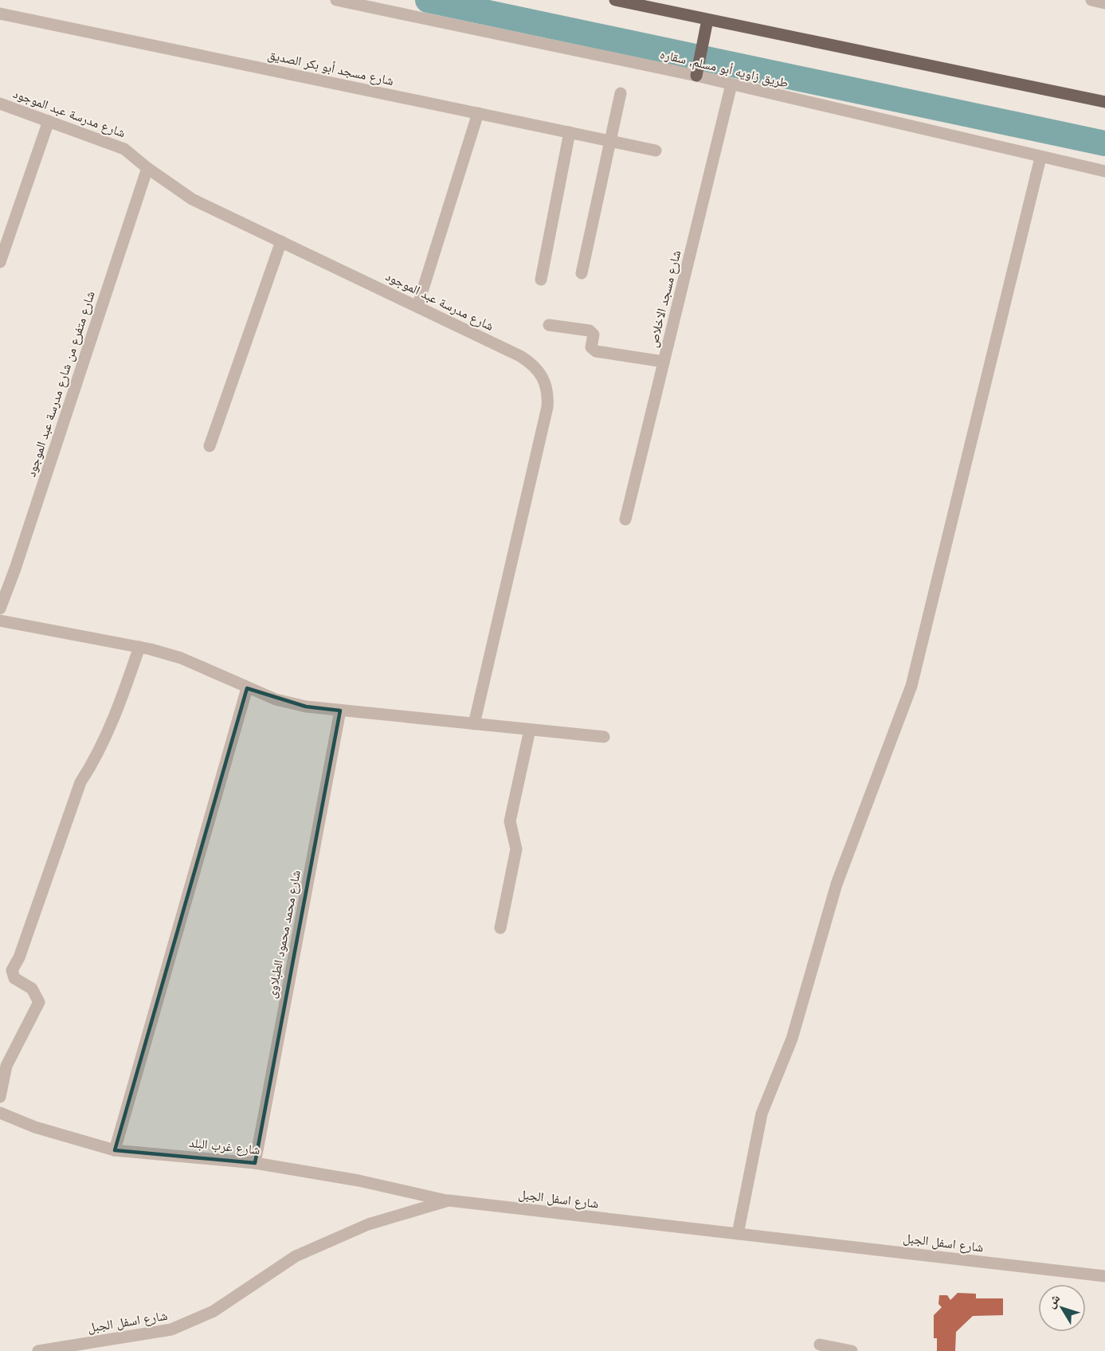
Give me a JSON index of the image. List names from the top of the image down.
{
  "streets": {
    "street": [
      "شارع مسجد أبو بكر الصديق",
      "طريق زاويه أبو مسلم, سقاره",
      "شارع مدرسة عبد الموجود",
      "شارع مسجد الاخلاص",
      "شارع متفرع من شارع مدرسة عبد الموجود",
      "شارع محمد محمود الطبلاوى",
      "شارع غرب البلد",
      "شارع اسفل الجبل"
    ]
  },
  "crossings": [
    ["طريق زاويه أبو مسلم, سقاره", "شارع مسجد الاخلاص"],
    ["شارع مدرسة عبد الموجود", "شارع متفرع من شارع مدرسة عبد الموجود"],
    ["شارع محمد محمود الطبلاوى", "شارع غرب البلد"],
    ["شارع غرب البلد", "شارع اسفل الجبل"]
  ],
  "north": "top left"
}
